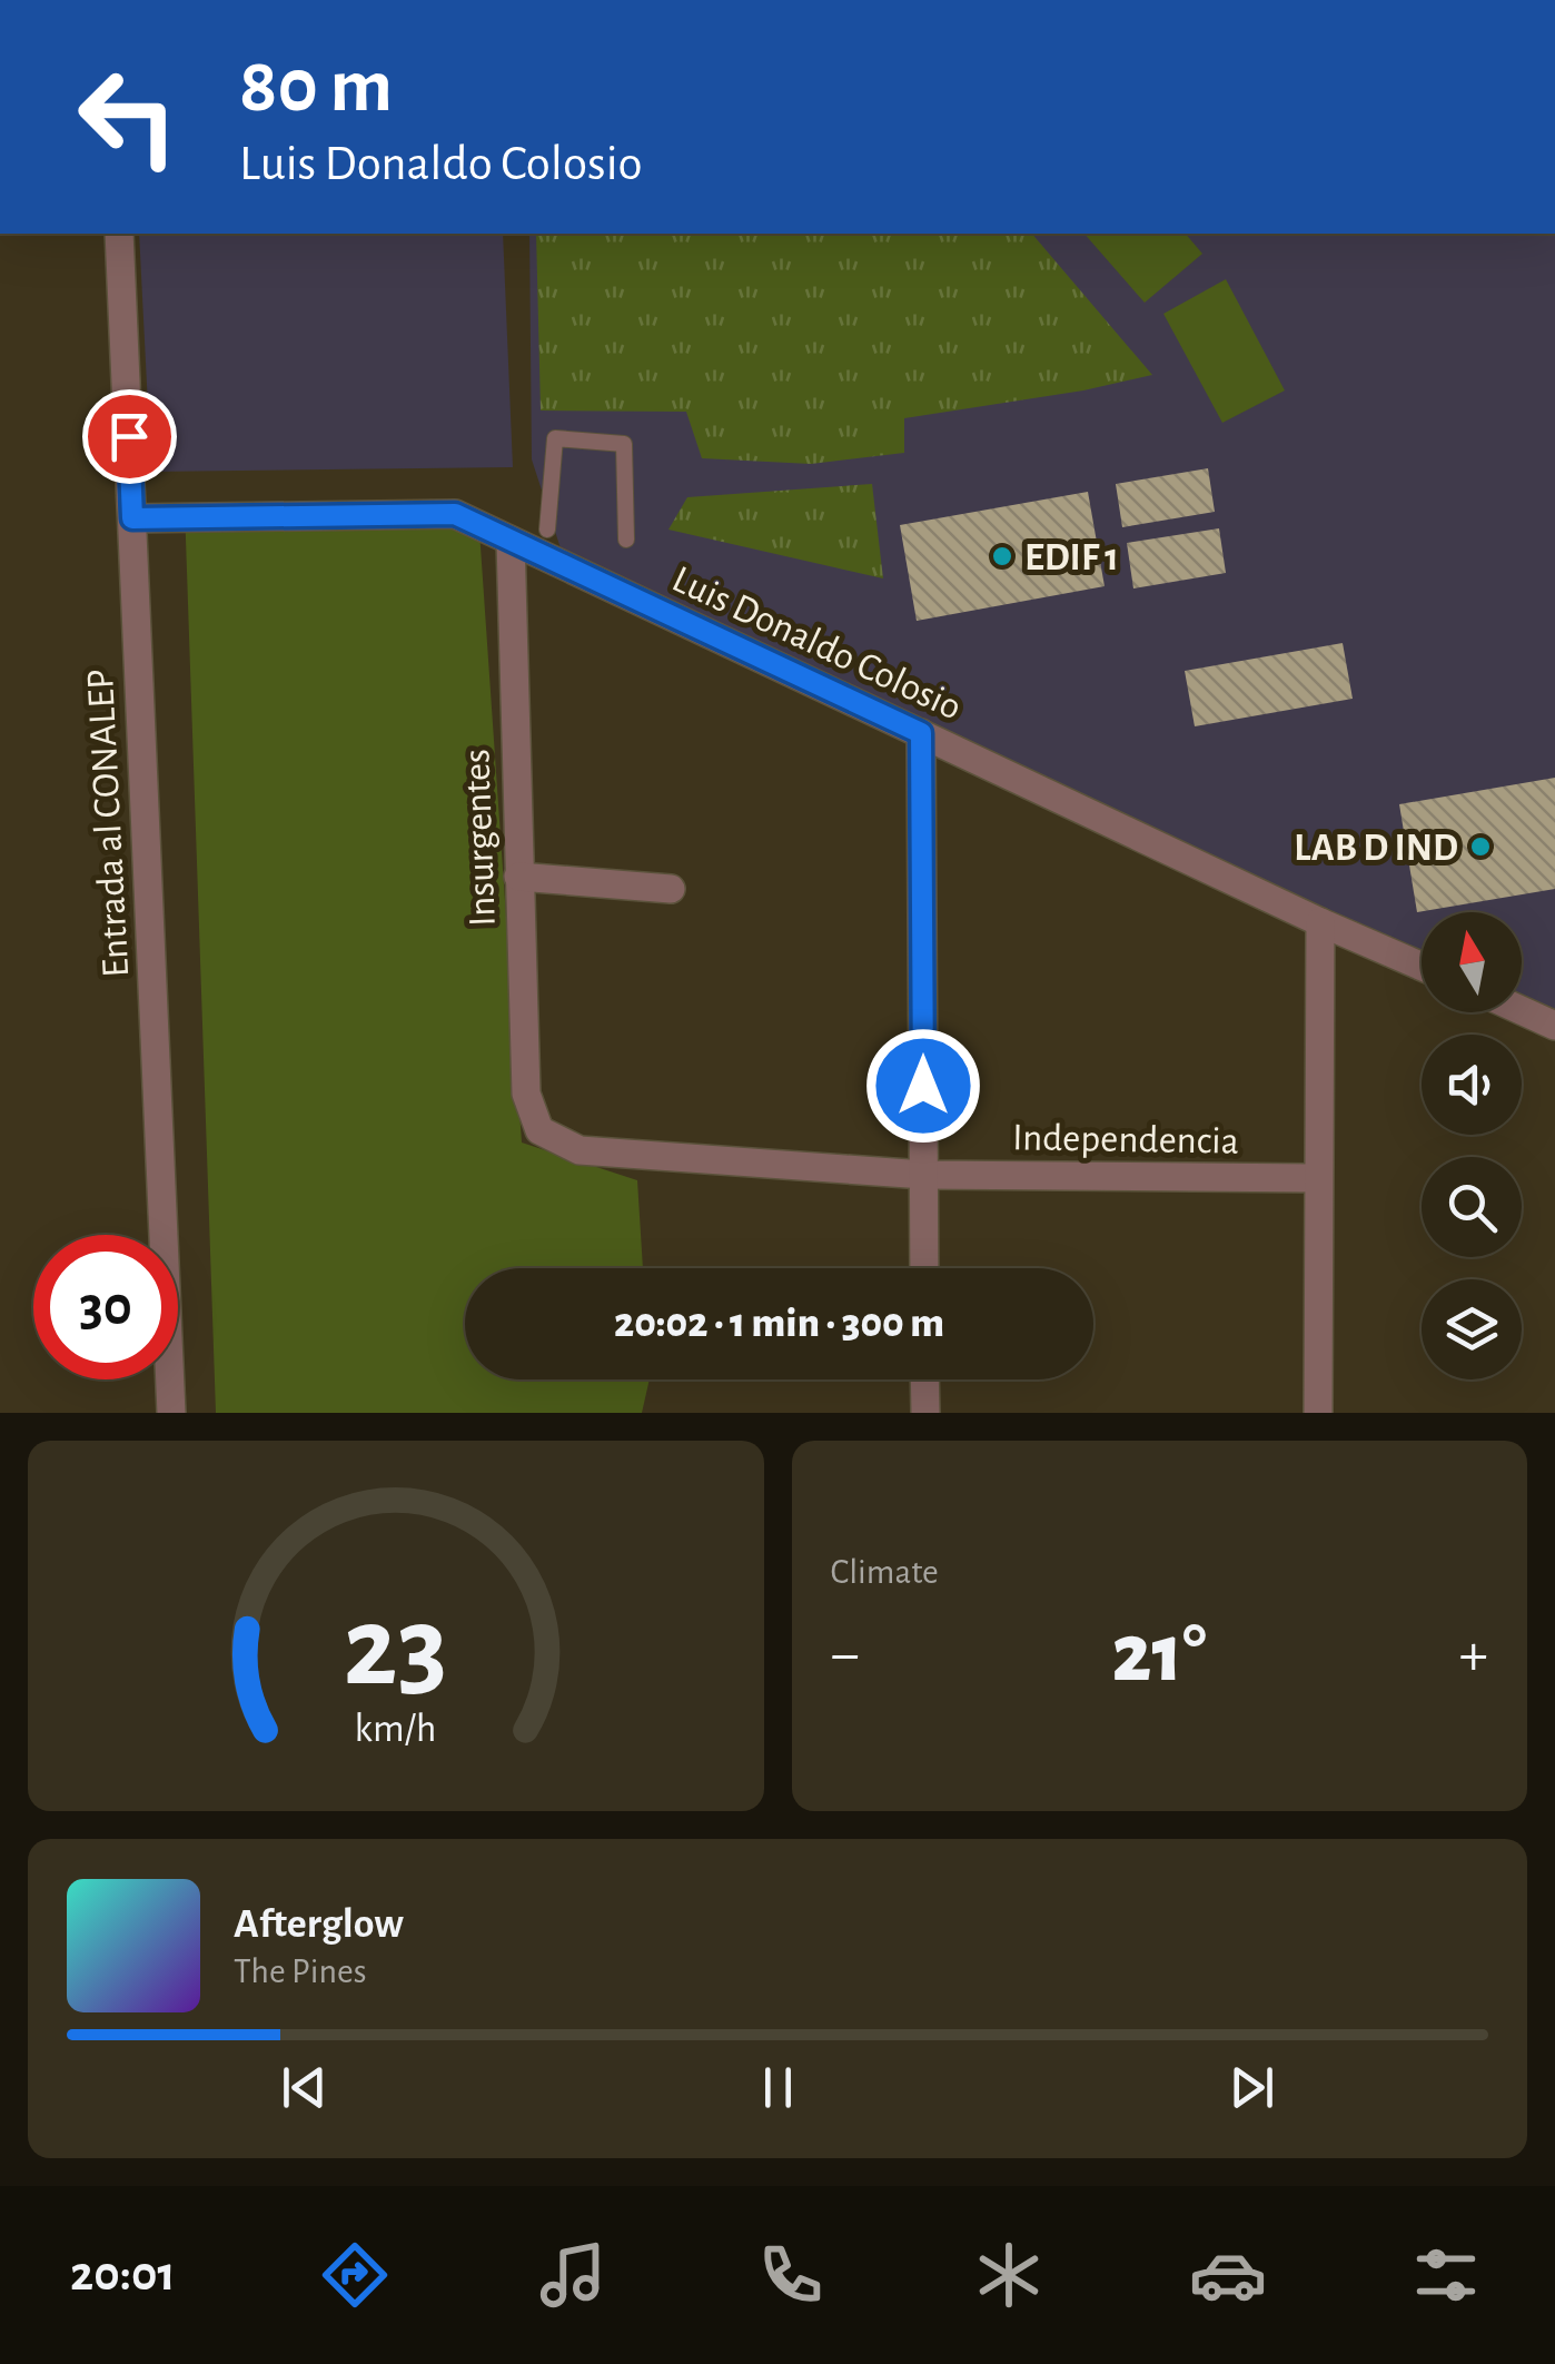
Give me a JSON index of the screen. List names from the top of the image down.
{
  "streets": {
    "street": [
      "Luis Donaldo Colosio",
      "Entrada al CONALEP",
      "Insurgentes",
      "Independencia"
    ]
  },
  "crossings": [
    ["Luis Donaldo Colosio", "Entrada al CONALEP"],
    ["Luis Donaldo Colosio", "Insurgentes"],
    ["Insurgentes", "Independencia"]
  ],
  "places": ["EDIF 1", "LAB D IND"],
  "north": "top",
  "page": {
    "turn": ["80 m", "Luis Donaldo Colosio"],
    "limit": "30",
    "trip": "20:02 · 1 min · 300 m",
    "tile": "Climate",
    "heat": ["−", "21°", "+"],
    "song": ["Afterglow", "The Pines"],
    "tabs": "20:01",
    "gauge": ["23", "km/h"]
  }
}
